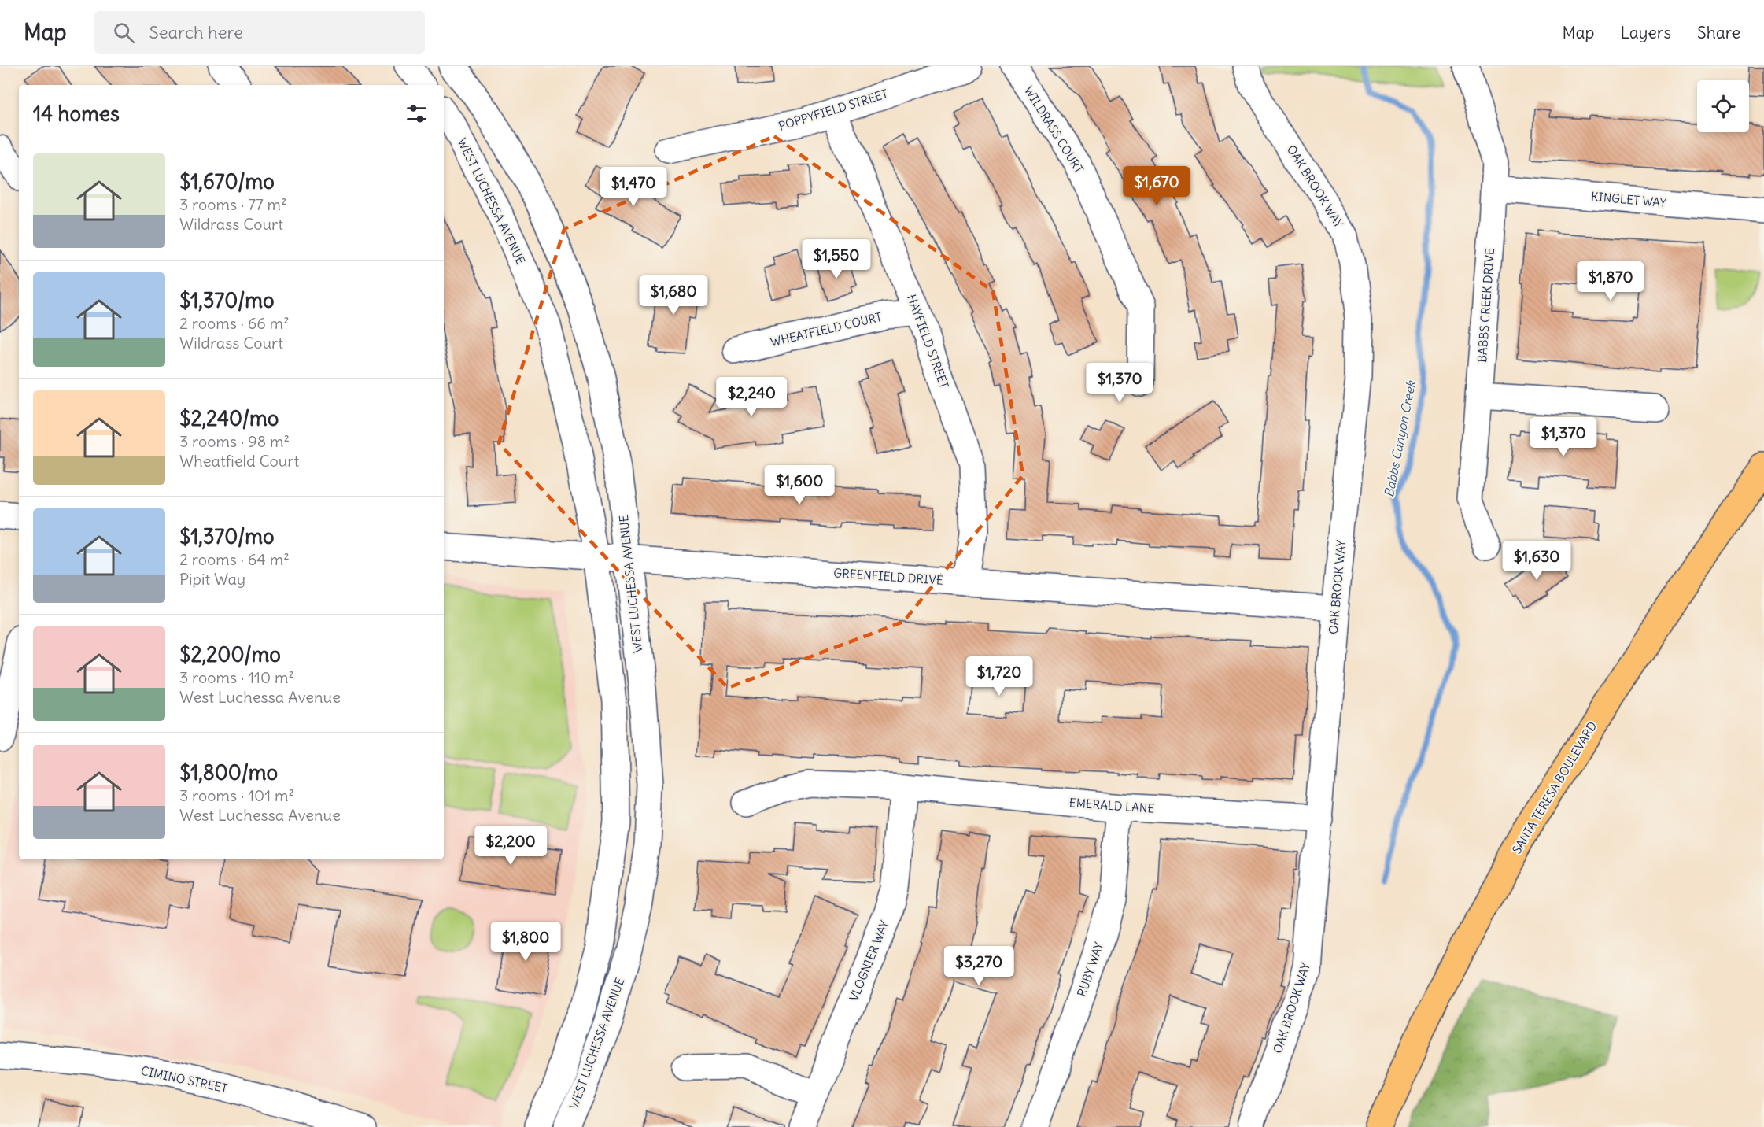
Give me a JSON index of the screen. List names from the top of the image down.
{
  "streets": {
    "main road": ["SANTA TERESA BOULEVARD"],
    "street": [
      "POPPYFIELD STREET",
      "WILDRASS COURT",
      "OAK BROOK WAY",
      "KINGLET WAY",
      "WEST LUCHESSA AVENUE",
      "BABBS CREEK DRIVE",
      "WHEATFIELD COURT",
      "HAYFIELD STREET",
      "GREENFIELD DRIVE",
      "EMERALD LANE",
      "VLOGNIER WAY",
      "RUBY WAY",
      "CIMINO STREET"
    ]
  },
  "crossings": [
    ["POPPYFIELD STREET", "HAYFIELD STREET"],
    ["OAK BROOK WAY", "GREENFIELD DRIVE"],
    ["OAK BROOK WAY", "EMERALD LANE"],
    ["KINGLET WAY", "BABBS CREEK DRIVE"],
    ["WEST LUCHESSA AVENUE", "GREENFIELD DRIVE"],
    ["WHEATFIELD COURT", "HAYFIELD STREET"],
    ["HAYFIELD STREET", "GREENFIELD DRIVE"],
    ["EMERALD LANE", "VLOGNIER WAY"],
    ["EMERALD LANE", "RUBY WAY"]
  ],
  "water": ["Babbs Canyon Creek"],
  "page": {
    "header": "Map",
    "search": "Search here",
    "nav": ["Map", "Layers", "Share"],
    "heading": "14 homes",
    "list": [
      {
        "name": "$1,670/mo",
        "note": "3 rooms · 77 m² · Wildrass Court"
      },
      {
        "name": "$1,370/mo",
        "note": "2 rooms · 66 m² · Wildrass Court"
      },
      {
        "name": "$2,240/mo",
        "note": "3 rooms · 98 m² · Wheatfield Court"
      },
      {
        "name": "$1,370/mo",
        "note": "2 rooms · 64 m² · Pipit Way"
      },
      {
        "name": "$2,200/mo",
        "note": "3 rooms · 110 m² · West Luchessa Avenue"
      },
      {
        "name": "$1,800/mo",
        "note": "3 rooms · 101 m² · West Luchessa Avenue"
      }
    ],
    "price": [
      "$1,670",
      "$1,470",
      "$1,550",
      "$1,870",
      "$1,680",
      "$1,370",
      "$2,240",
      "$1,370",
      "$1,600",
      "$1,630",
      "$1,720",
      "$2,200",
      "$1,800",
      "$3,270"
    ]
  }
}
